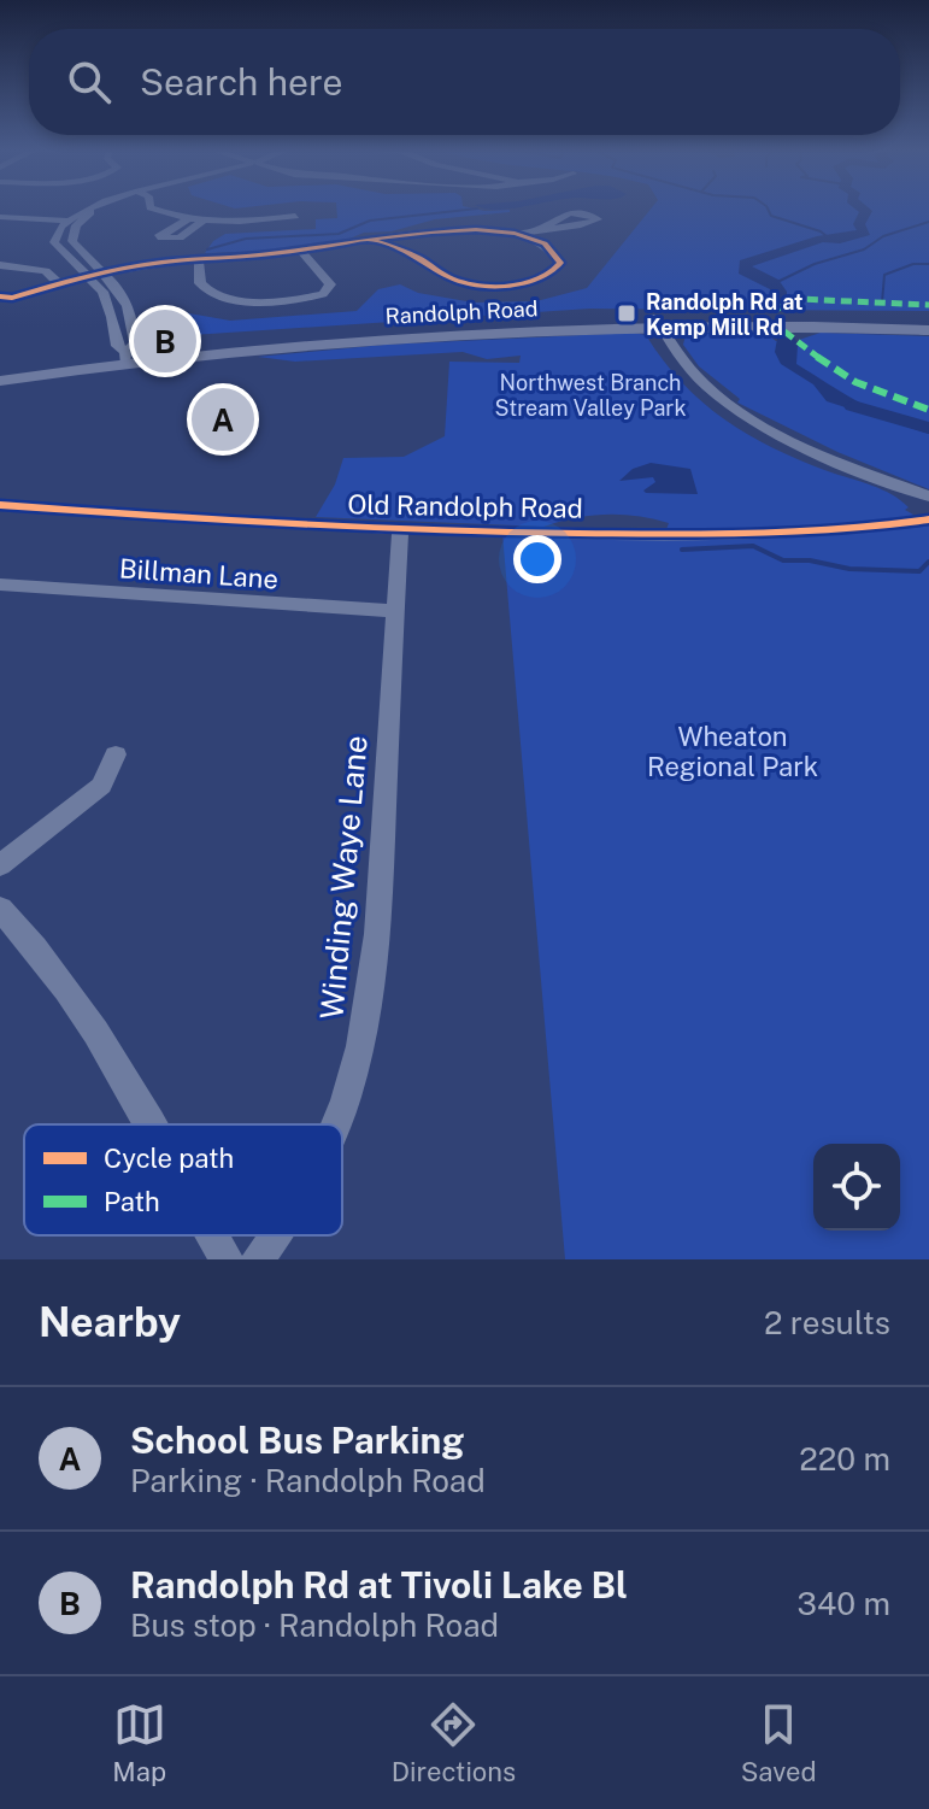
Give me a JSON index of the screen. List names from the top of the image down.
{
  "streets": {
    "main road": ["Randolph Road"],
    "street": ["Old Randolph Road", "Billman Lane", "Winding Waye Lane"]
  },
  "crossings": [
    ["Old Randolph Road", "Winding Waye Lane"],
    ["Billman Lane", "Winding Waye Lane"]
  ],
  "parks": ["Northwest Branch Stream Valley Park", "Wheaton Regional Park"],
  "places": {
    "transit": ["Randolph Rd at Kemp Mill Rd"]
  },
  "legend": ["Cycle path", "Path"],
  "page": {
    "search": "Search here",
    "pins": ["B", "A"],
    "heading": ["Nearby", "2 results"],
    "list": [
      {
        "mark": "A",
        "name": "School Bus Parking",
        "note": "Parking · Randolph Road",
        "value": "220 m"
      },
      {
        "mark": "B",
        "name": "Randolph Rd at Tivoli Lake Bl",
        "note": "Bus stop · Randolph Road",
        "value": "340 m"
      }
    ],
    "nav": ["Map", "Directions", "Saved"]
  }
}
